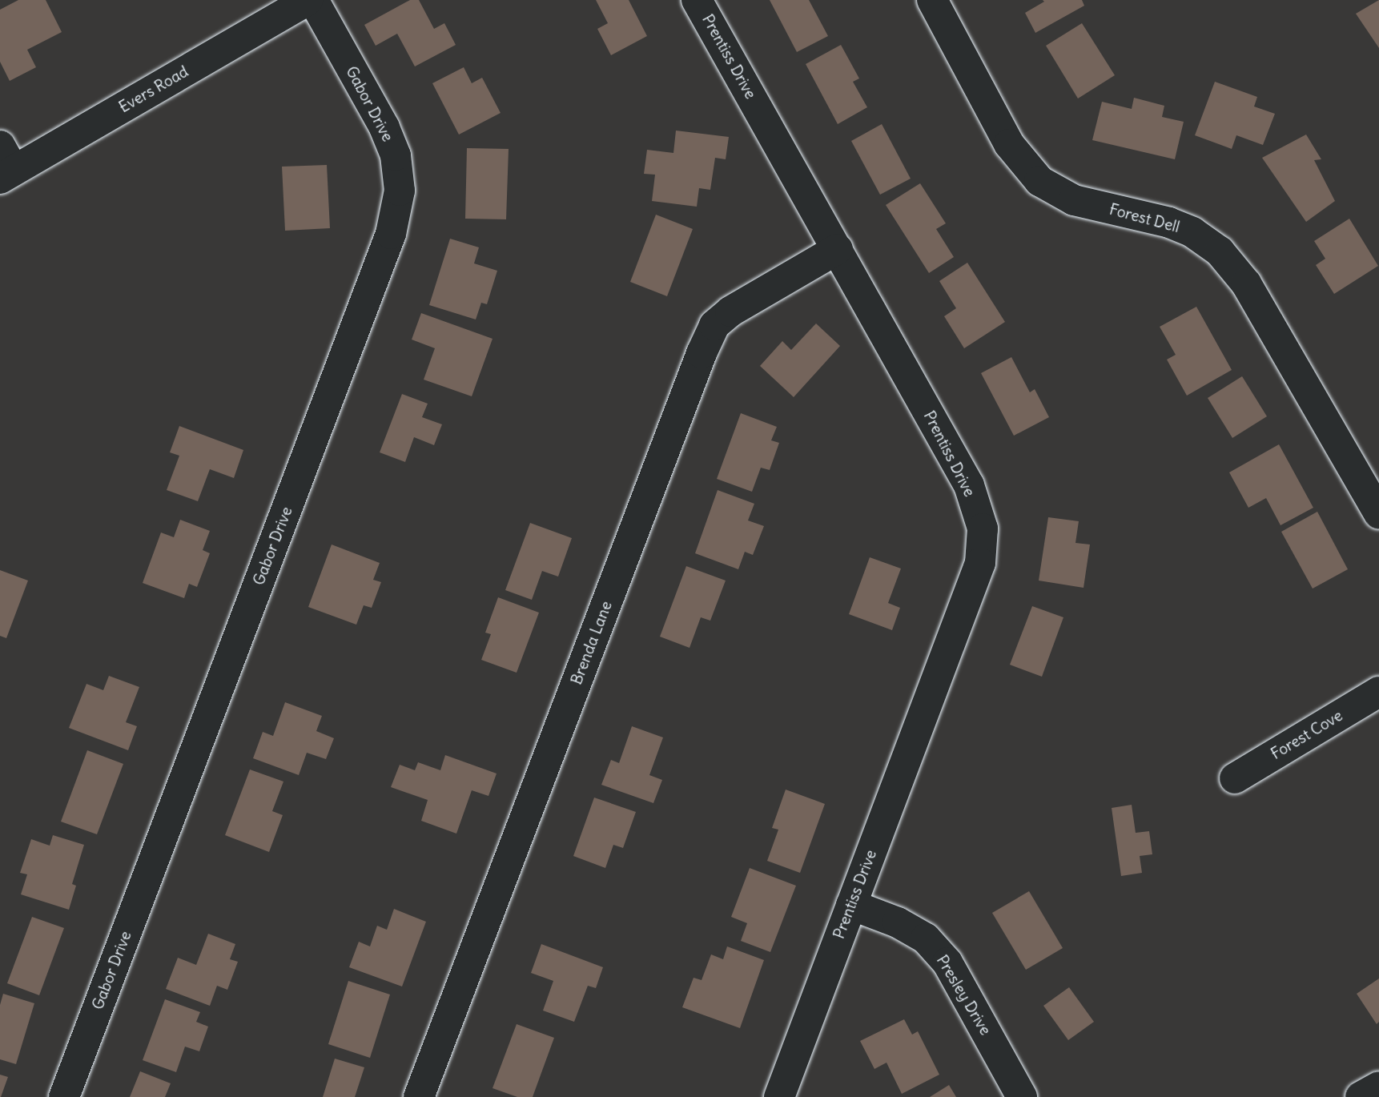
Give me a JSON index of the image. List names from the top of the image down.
{
  "streets": {
    "street": [
      "Prentiss Drive",
      "Evers Road",
      "Gabor Drive",
      "Forest Dell",
      "Brenda Lane",
      "Forest Cove",
      "Presley Drive"
    ]
  },
  "crossings": [
    ["Prentiss Drive", "Brenda Lane"],
    ["Prentiss Drive", "Presley Drive"]
  ]
}
